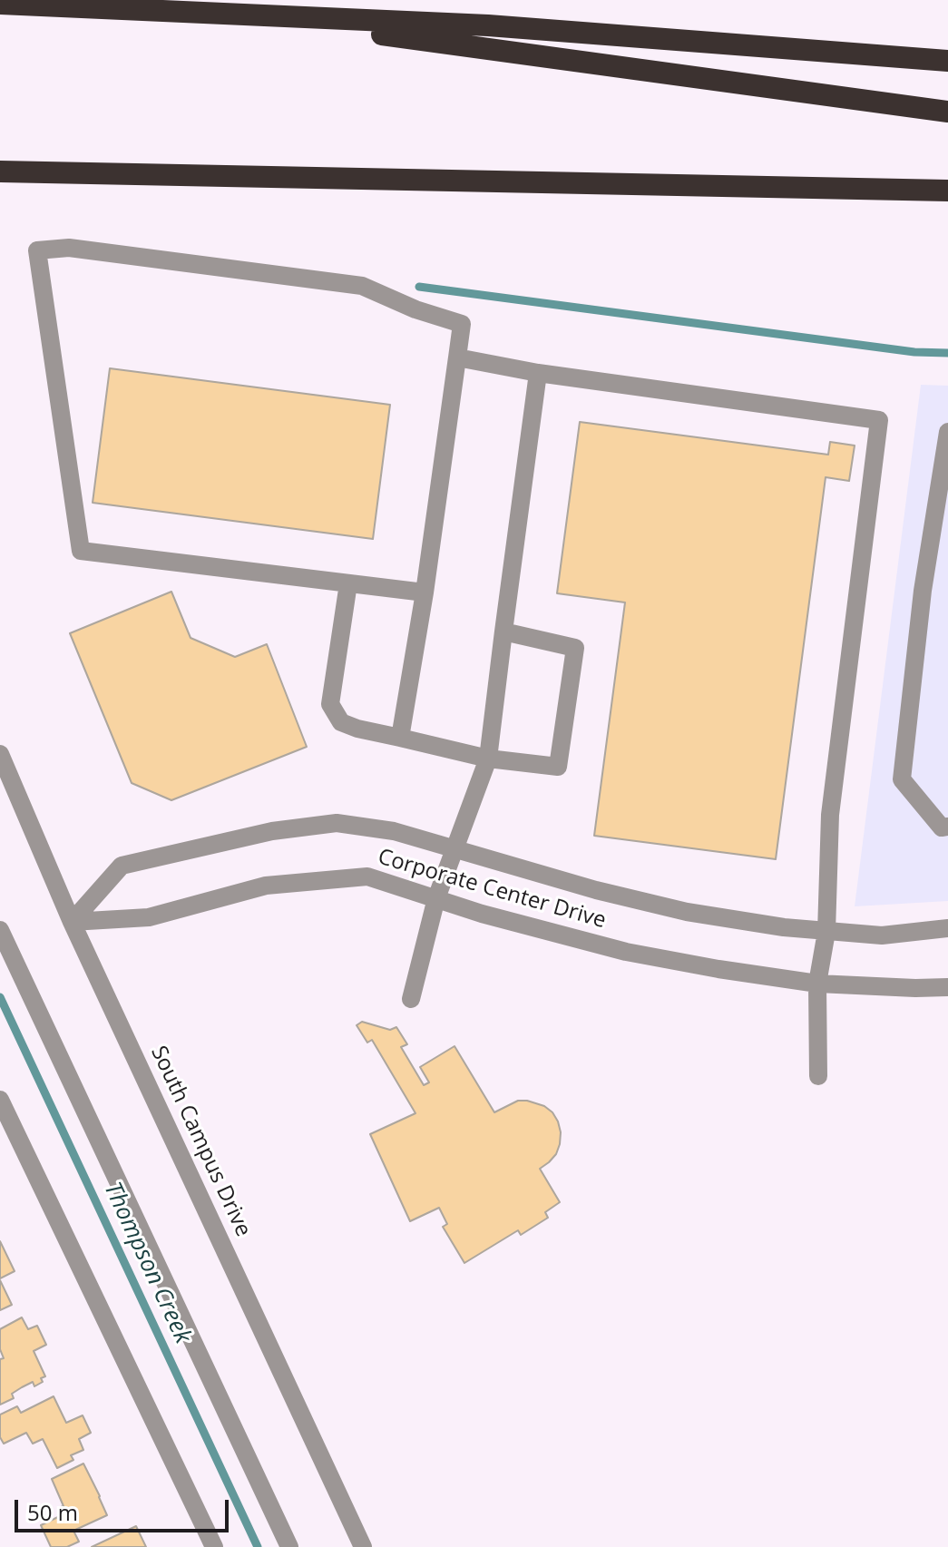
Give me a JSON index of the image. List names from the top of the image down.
{
  "streets": {
    "street": ["Corporate Center Drive", "South Campus Drive"]
  },
  "crossings": [
    ["Corporate Center Drive", "South Campus Drive"]
  ],
  "water": ["Thompson Creek"],
  "scale_bar": "50 m"
}
